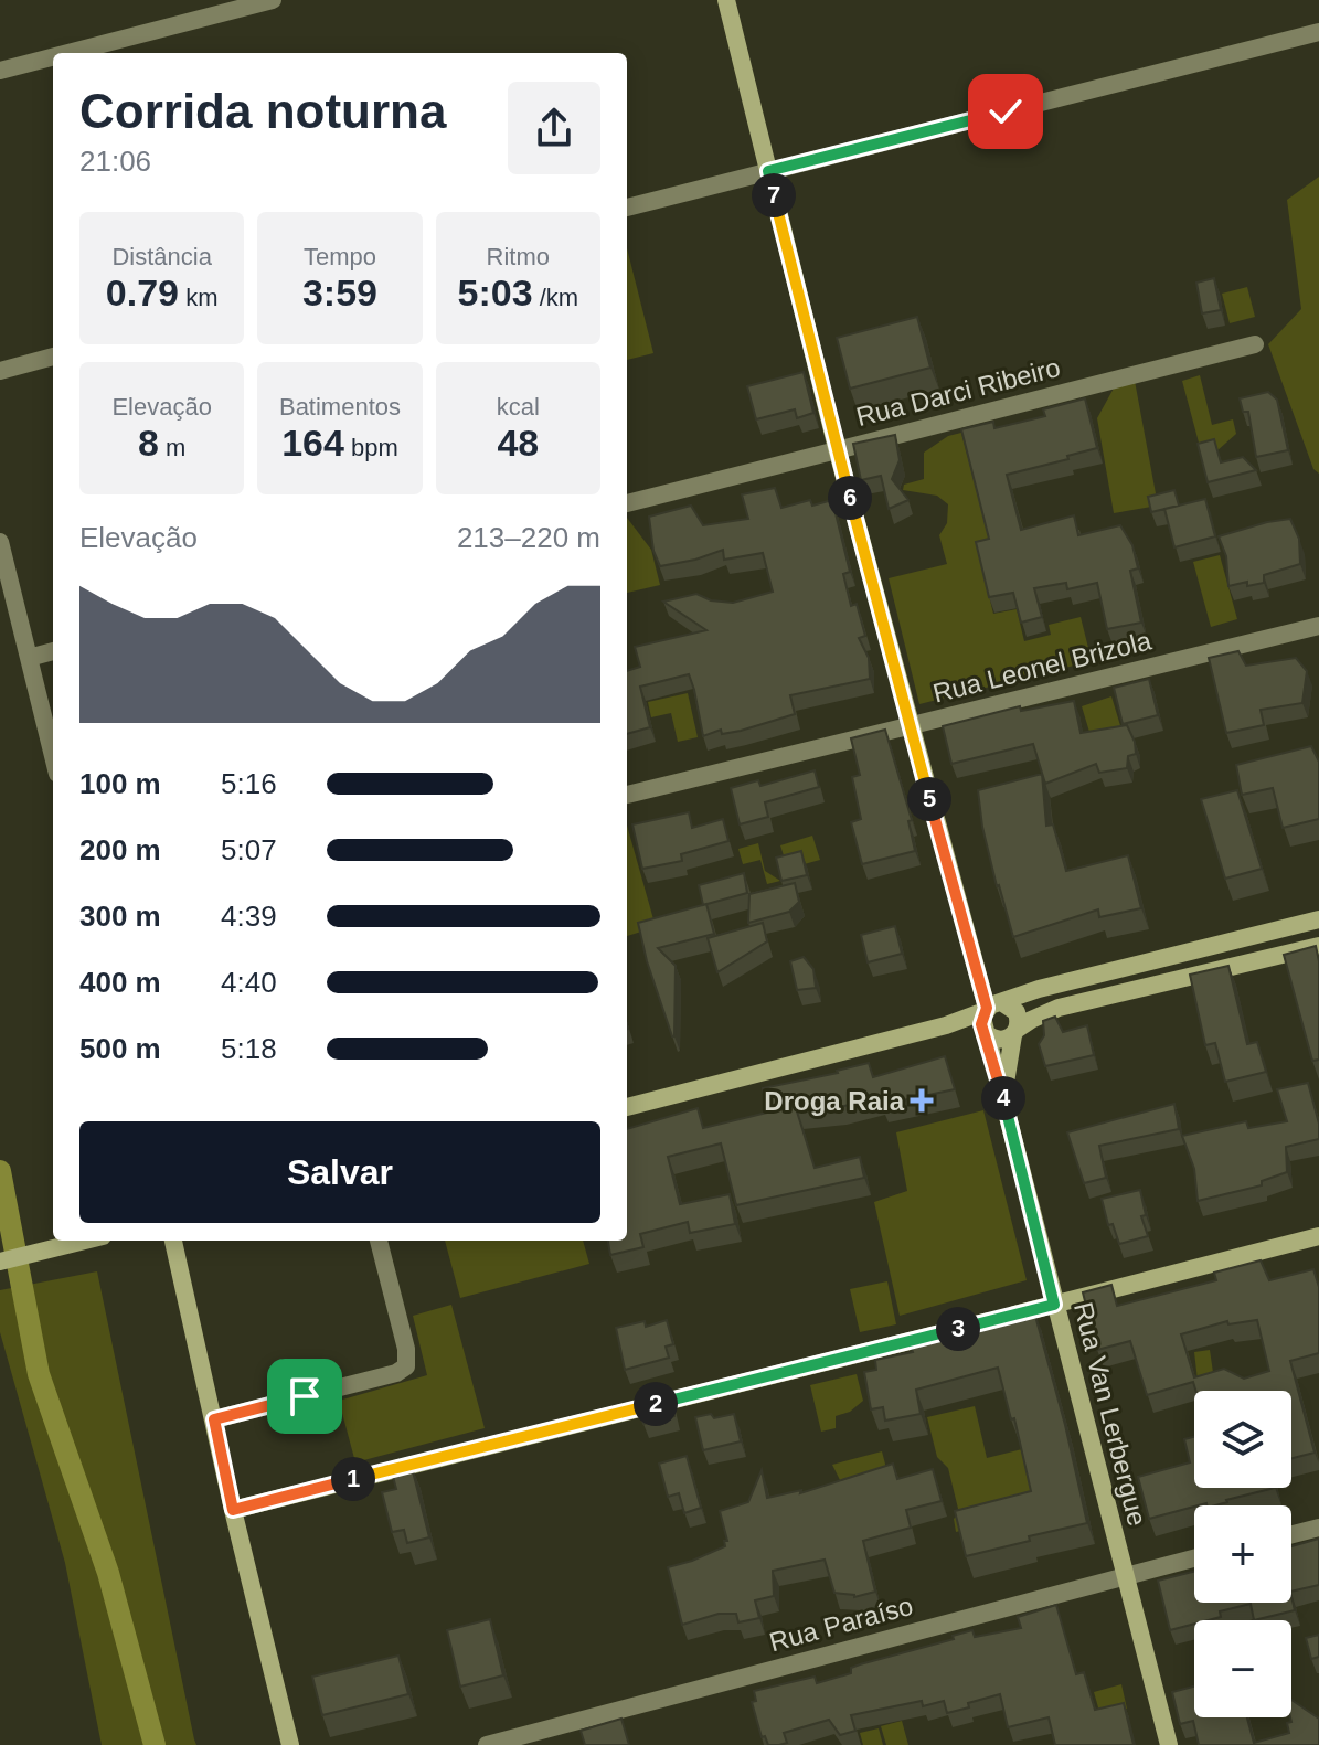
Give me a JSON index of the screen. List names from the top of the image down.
{
  "streets": {
    "street": [
      "Rua Darci Ribeiro",
      "Rua Leonel Brizola",
      "Rua Van Lerbergue",
      "Rua Paraíso"
    ]
  },
  "crossings": [
    ["Rua Van Lerbergue", "Rua Paraíso"]
  ],
  "places": {
    "health": ["Droga Raia"]
  },
  "page": {
    "heading": ["Corrida noturna", "21:06"],
    "pins": [
      "7",
      "6",
      "5",
      "4",
      "3",
      "2",
      "1"
    ],
    "stats": [
      ["Distância", "0.79 km"],
      ["Tempo", "3:59"],
      ["Ritmo", "5:03 /km"],
      ["Elevação", "8 m"],
      ["Batimentos", "164 bpm"],
      ["kcal", "48"]
    ],
    "chart": ["Elevação", "213–220 m"],
    "list": [
      {
        "name": "100 m",
        "note": "5:16"
      },
      {
        "name": "200 m",
        "note": "5:07"
      },
      {
        "name": "300 m",
        "note": "4:39"
      },
      {
        "name": "400 m",
        "note": "4:40"
      },
      {
        "name": "500 m",
        "note": "5:18"
      }
    ],
    "buttons": "Salvar",
    "map_buttons": ["+", "−"]
  }
}
